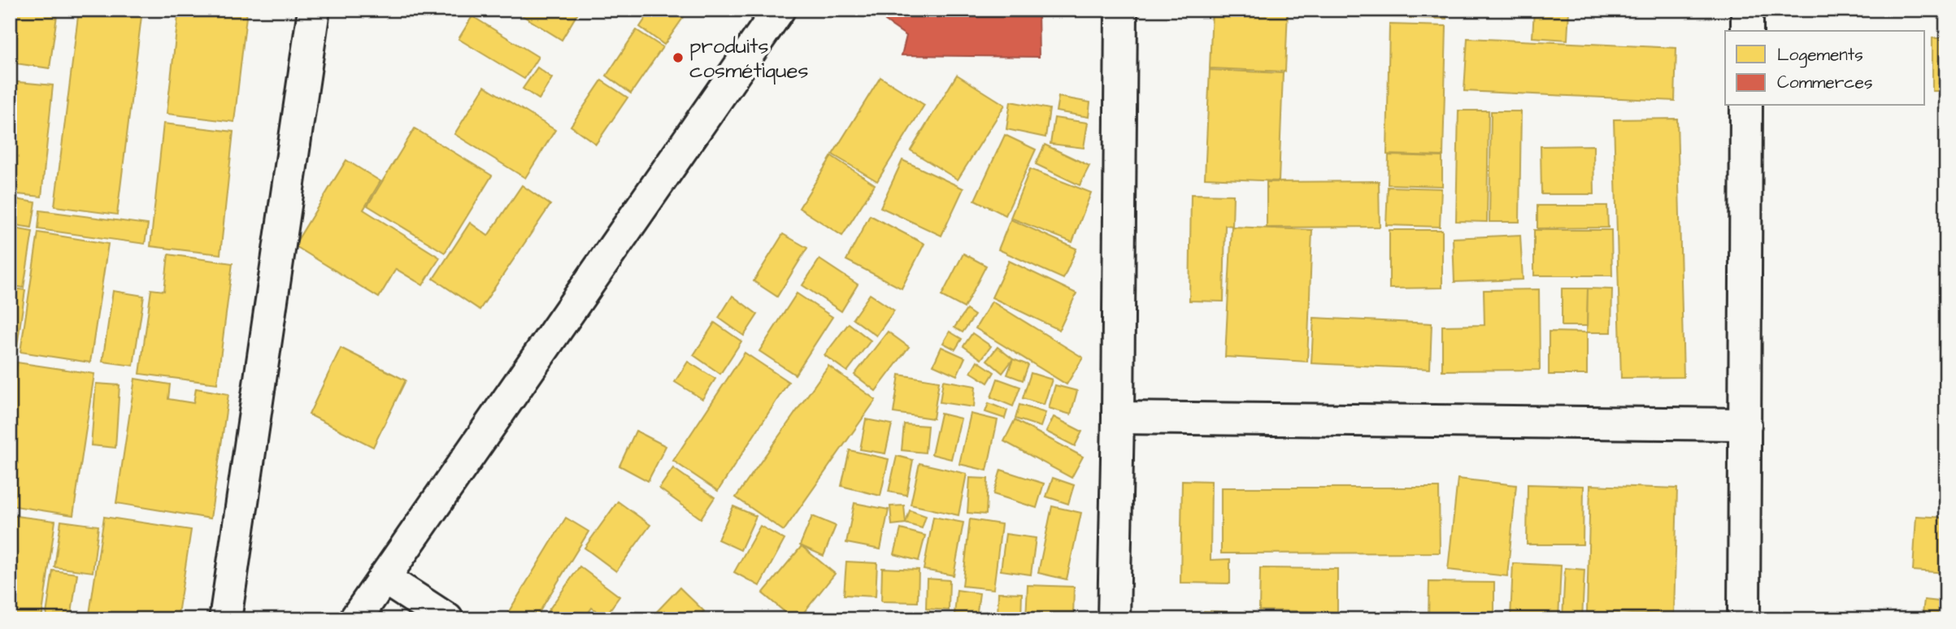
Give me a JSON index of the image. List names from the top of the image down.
{
  "places": ["produits cosmétiques"],
  "legend": ["Logements", "Commerces"]
}
